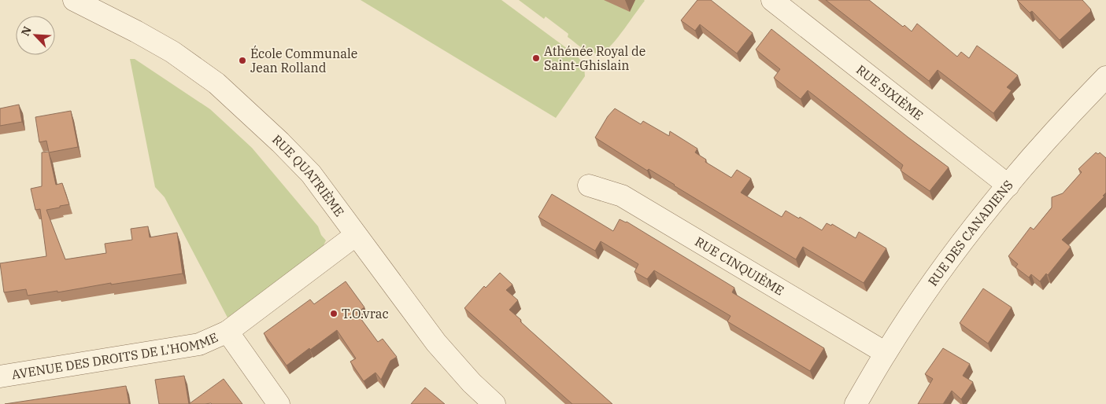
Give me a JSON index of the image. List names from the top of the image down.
{
  "streets": {
    "street": [
      "RUE SIXIÈME",
      "RUE QUATRIÈME",
      "RUE DES CANADIENS",
      "RUE CINQUIÈME",
      "AVENUE DES DROITS DE L'HOMME"
    ]
  },
  "crossings": [
    ["RUE SIXIÈME", "RUE DES CANADIENS"],
    ["RUE QUATRIÈME", "AVENUE DES DROITS DE L'HOMME"],
    ["RUE DES CANADIENS", "RUE CINQUIÈME"]
  ],
  "places": ["Athénée Royal de Saint-Ghislain", "École Communale Jean Rolland", "T.O.vrac"],
  "north": "top left"
}
